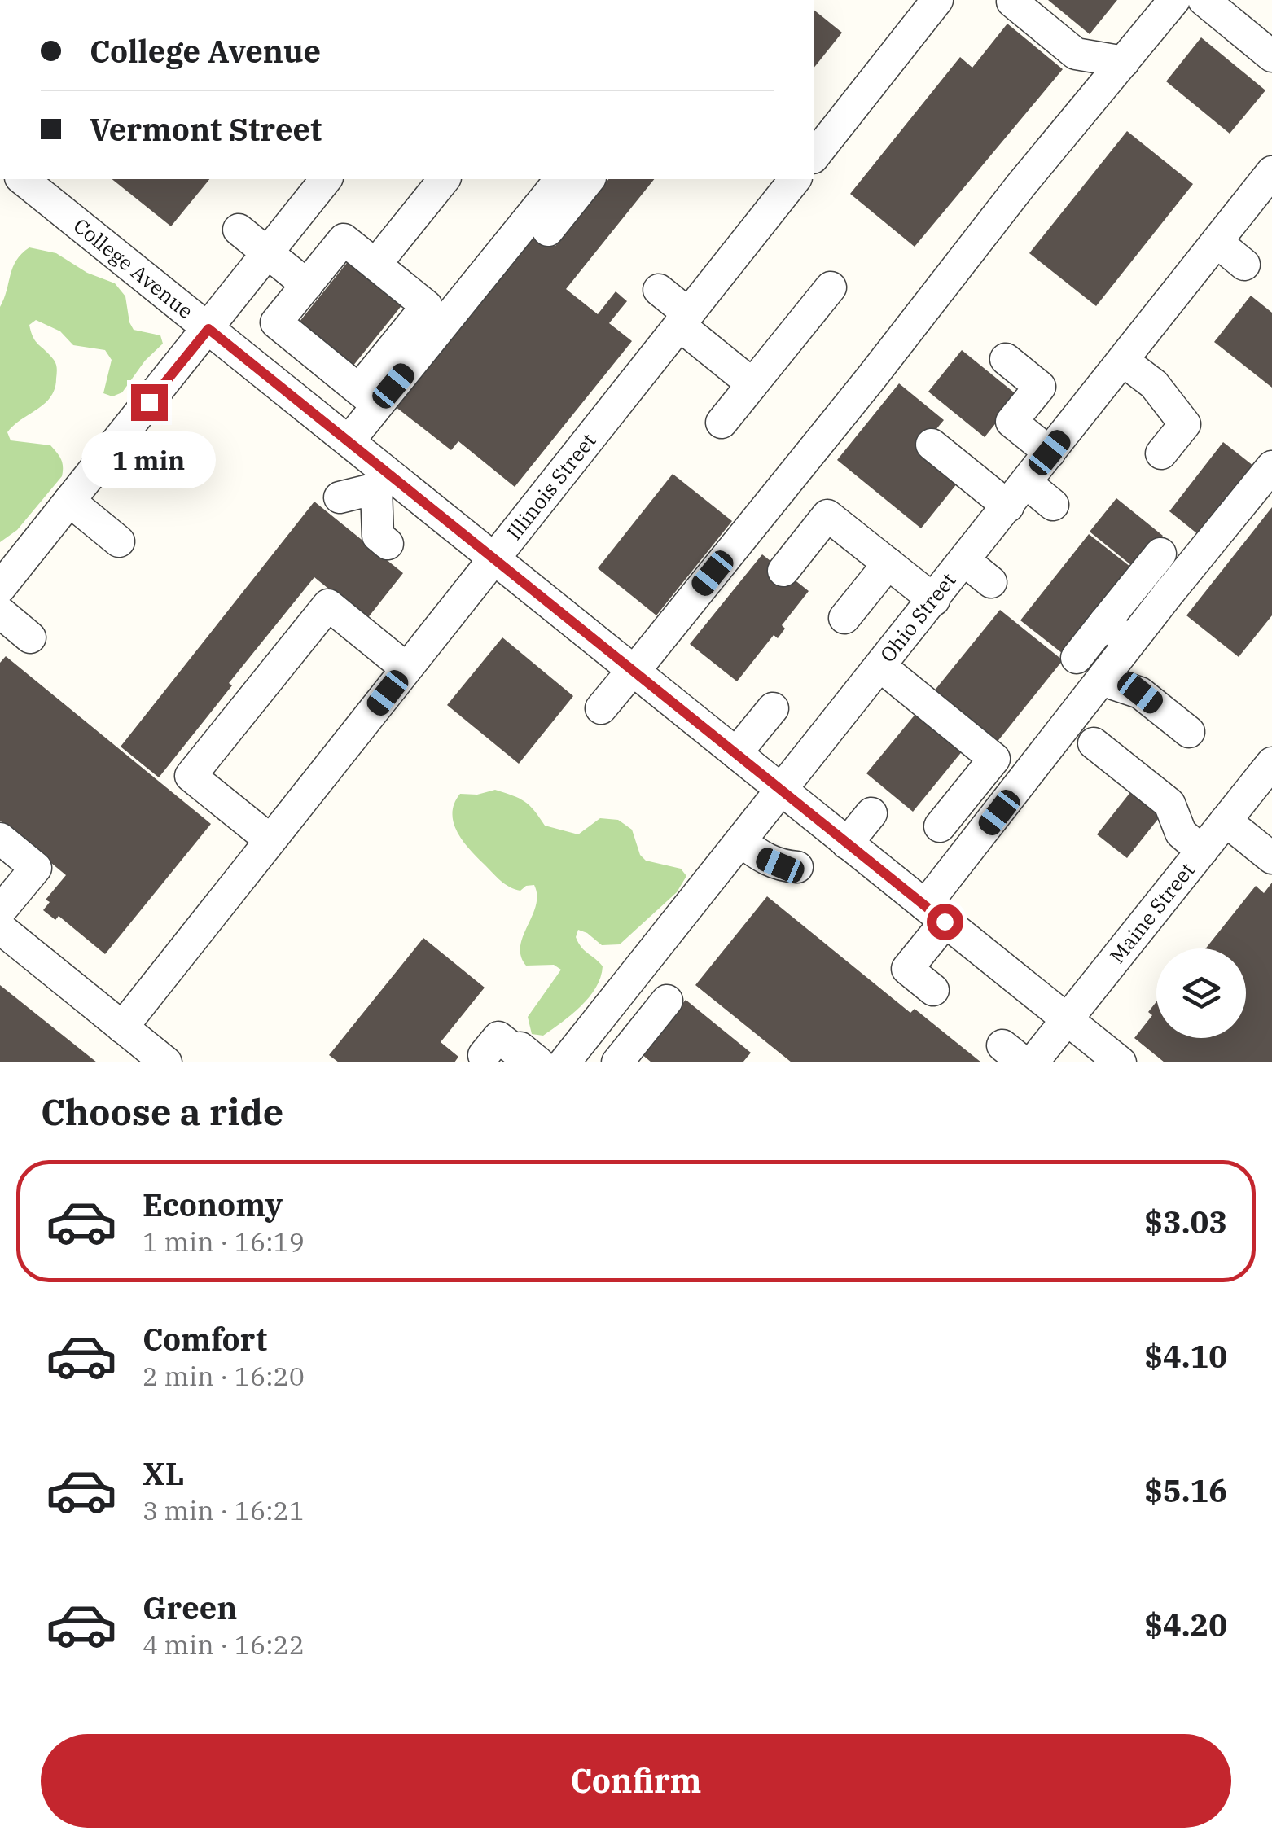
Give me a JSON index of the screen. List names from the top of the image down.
{
  "streets": {
    "street": [
      "College Avenue",
      "Illinois Street",
      "Ohio Street",
      "Maine Street"
    ]
  },
  "crossings": [
    ["College Avenue", "Illinois Street"],
    ["College Avenue", "Ohio Street"],
    ["College Avenue", "Maine Street"]
  ],
  "page": {
    "banner": ["College Avenue", "Vermont Street"],
    "bubble": "1 min",
    "heading": "Choose a ride",
    "list": [
      {
        "name": "Economy",
        "note": "1 min · 16:19",
        "value": "$3.03"
      },
      {
        "name": "Comfort",
        "note": "2 min · 16:20",
        "value": "$4.10"
      },
      {
        "name": "XL",
        "note": "3 min · 16:21",
        "value": "$5.16"
      },
      {
        "name": "Green",
        "note": "4 min · 16:22",
        "value": "$4.20"
      }
    ],
    "buttons": "Confirm"
  }
}
